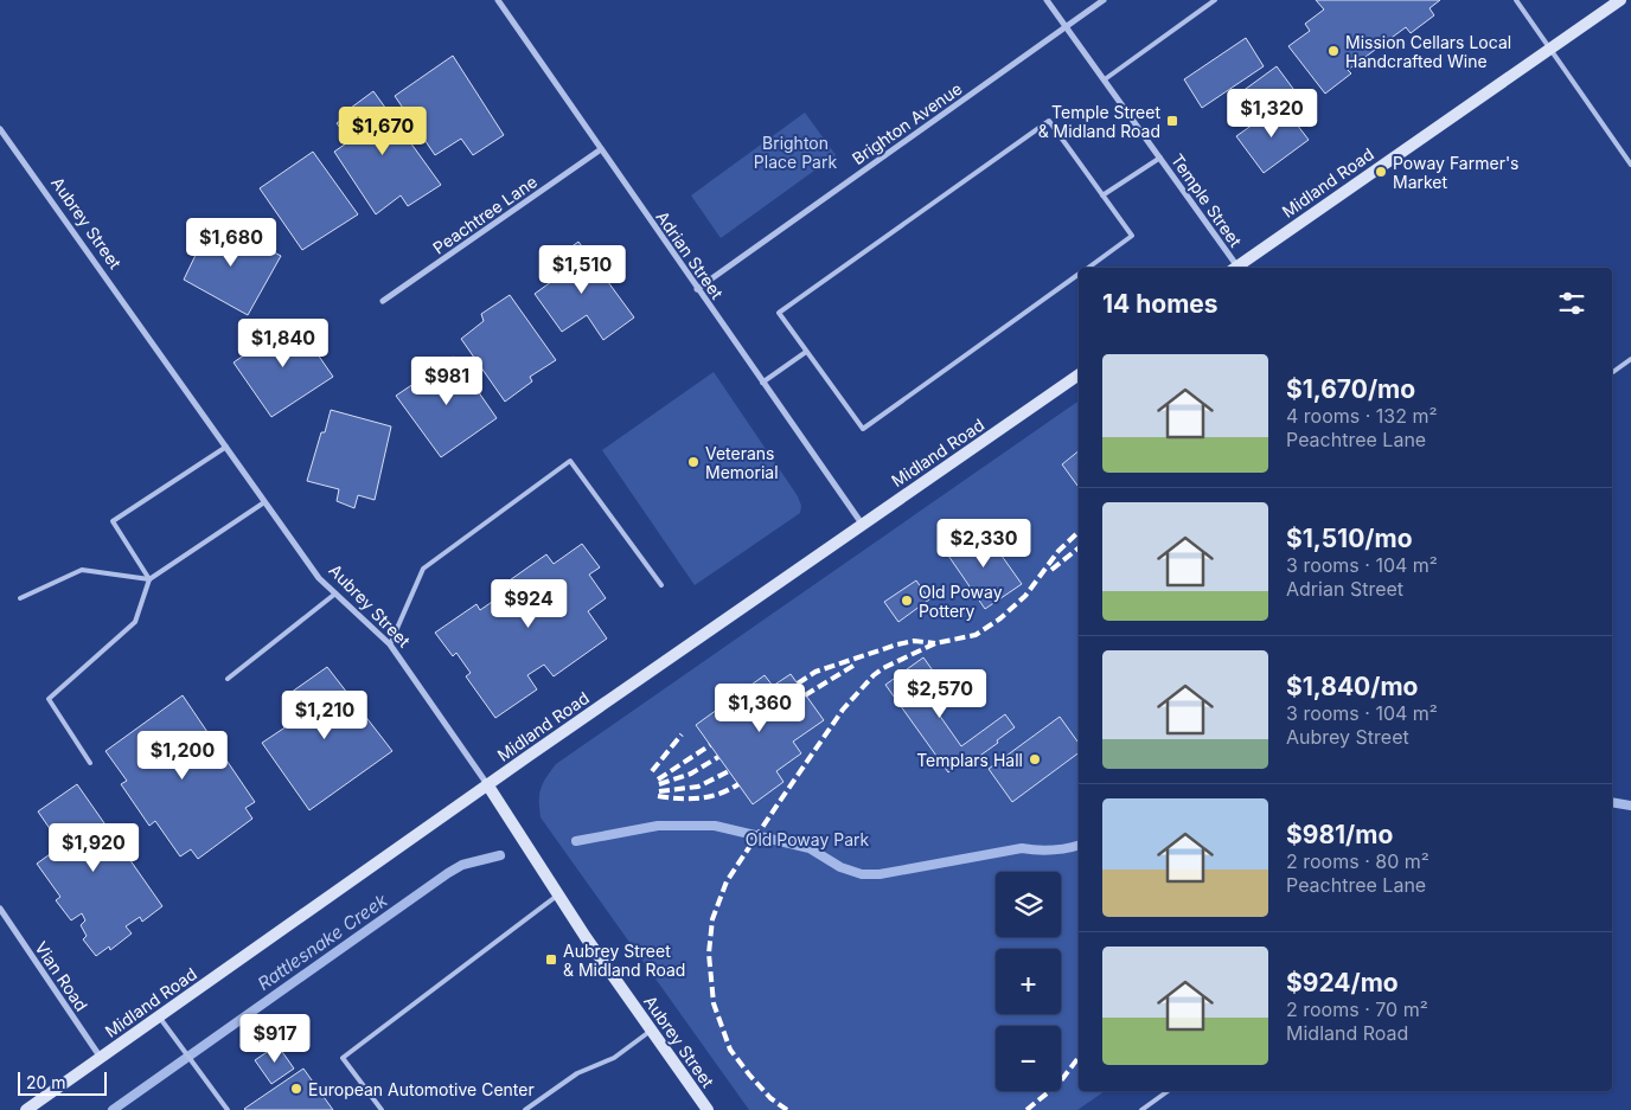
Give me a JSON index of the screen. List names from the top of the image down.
{
  "streets": {
    "main road": ["Midland Road", "Aubrey Street"],
    "street": [
      "Brighton Avenue",
      "Temple Street",
      "Peachtree Lane",
      "Adrian Street",
      "Vian Road"
    ]
  },
  "crossings": [
    ["Brighton Avenue", "Temple Street"],
    ["Brighton Avenue", "Adrian Street"],
    ["Midland Road", "Aubrey Street"],
    ["Midland Road", "Adrian Street"],
    ["Midland Road", "Vian Road"],
    ["Peachtree Lane", "Adrian Street"]
  ],
  "water": ["Rattlesnake Creek"],
  "parks": ["Brighton Place Park", "Old Poway Park"],
  "places": {
    "other": [
      "Mission Cellars Local Handcrafted Wine",
      "Poway Farmer's Market",
      "Veterans Memorial",
      "Old Poway Pottery",
      "Templars Hall",
      "European Automotive Center"
    ],
    "transit": ["Temple Street & Midland Road", "Aubrey Street & Midland Road"]
  },
  "scale_bar": "20 m",
  "page": {
    "price": [
      "$1,320",
      "$1,670",
      "$1,680",
      "$1,510",
      "$1,840",
      "$981",
      "$2,330",
      "$924",
      "$2,570",
      "$1,360",
      "$1,210",
      "$1,200",
      "$1,920",
      "$917"
    ],
    "heading": "14 homes",
    "list": [
      {
        "name": "$1,670/mo",
        "note": "4 rooms · 132 m² · Peachtree Lane"
      },
      {
        "name": "$1,510/mo",
        "note": "3 rooms · 104 m² · Adrian Street"
      },
      {
        "name": "$1,840/mo",
        "note": "3 rooms · 104 m² · Aubrey Street"
      },
      {
        "name": "$981/mo",
        "note": "2 rooms · 80 m² · Peachtree Lane"
      },
      {
        "name": "$924/mo",
        "note": "2 rooms · 70 m² · Midland Road"
      }
    ],
    "map_buttons": ["+", "−"],
    "scale": "20 m"
  }
}
